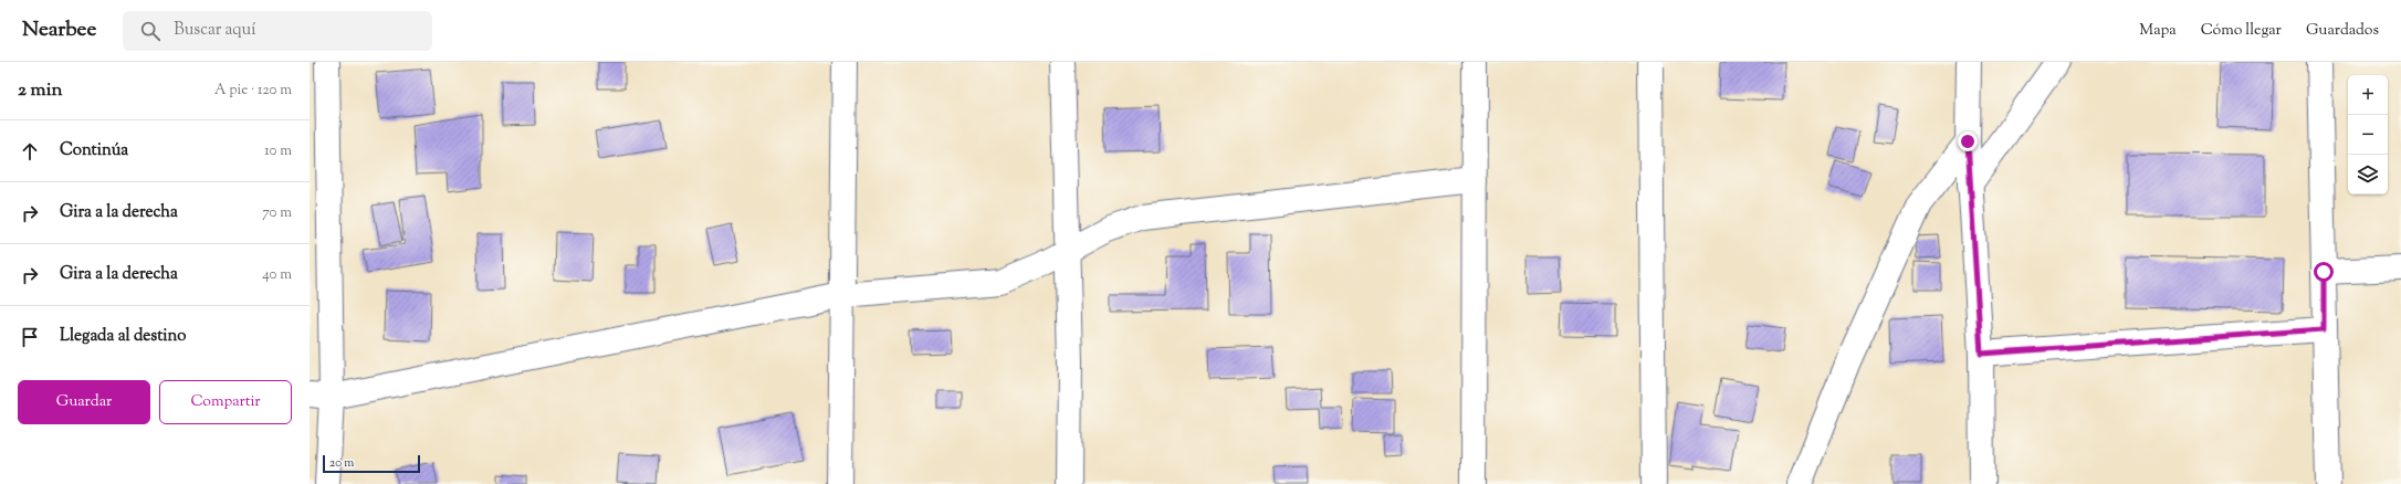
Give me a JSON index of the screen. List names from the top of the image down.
{
  "scale_bar": "20 m",
  "page": {
    "header": "Nearbee",
    "search": "Buscar aquí",
    "nav": ["Mapa", "Cómo llegar", "Guardados"],
    "heading": ["2 min", "A pie · 120 m"],
    "map_buttons": ["+", "−"],
    "list": [
      ["Continúa", "10 m"],
      ["Gira a la derecha", "70 m"],
      ["Gira a la derecha", "40 m"],
      "Llegada al destino"
    ],
    "buttons": ["Guardar", "Compartir"],
    "scale": "20 m"
  }
}
